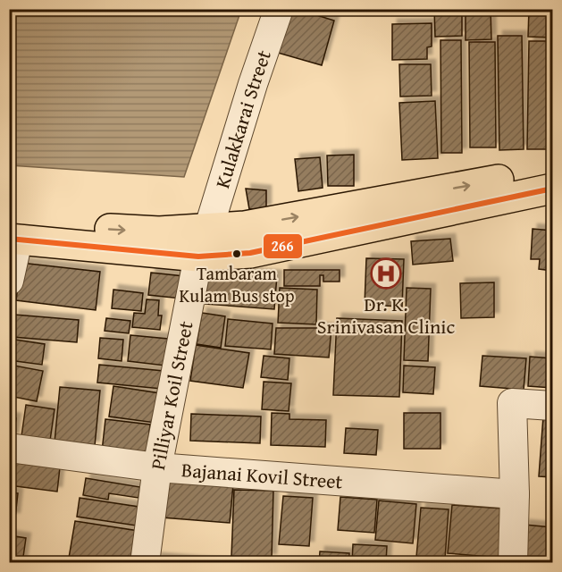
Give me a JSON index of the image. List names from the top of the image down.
{
  "streets": {
    "street": ["Kulakkarai Street", "Pilliyar Koil Street", "Bajanai Kovil Street"]
  },
  "crossings": [
    ["Kulakkarai Street", "Pilliyar Koil Street"],
    ["Pilliyar Koil Street", "Bajanai Kovil Street"]
  ],
  "places": {
    "other": ["Tambaram Kulam Bus stop"],
    "hospital": ["Dr. K. Srinivasan Clinic"]
  },
  "lines": ["transit line 266"]
}
